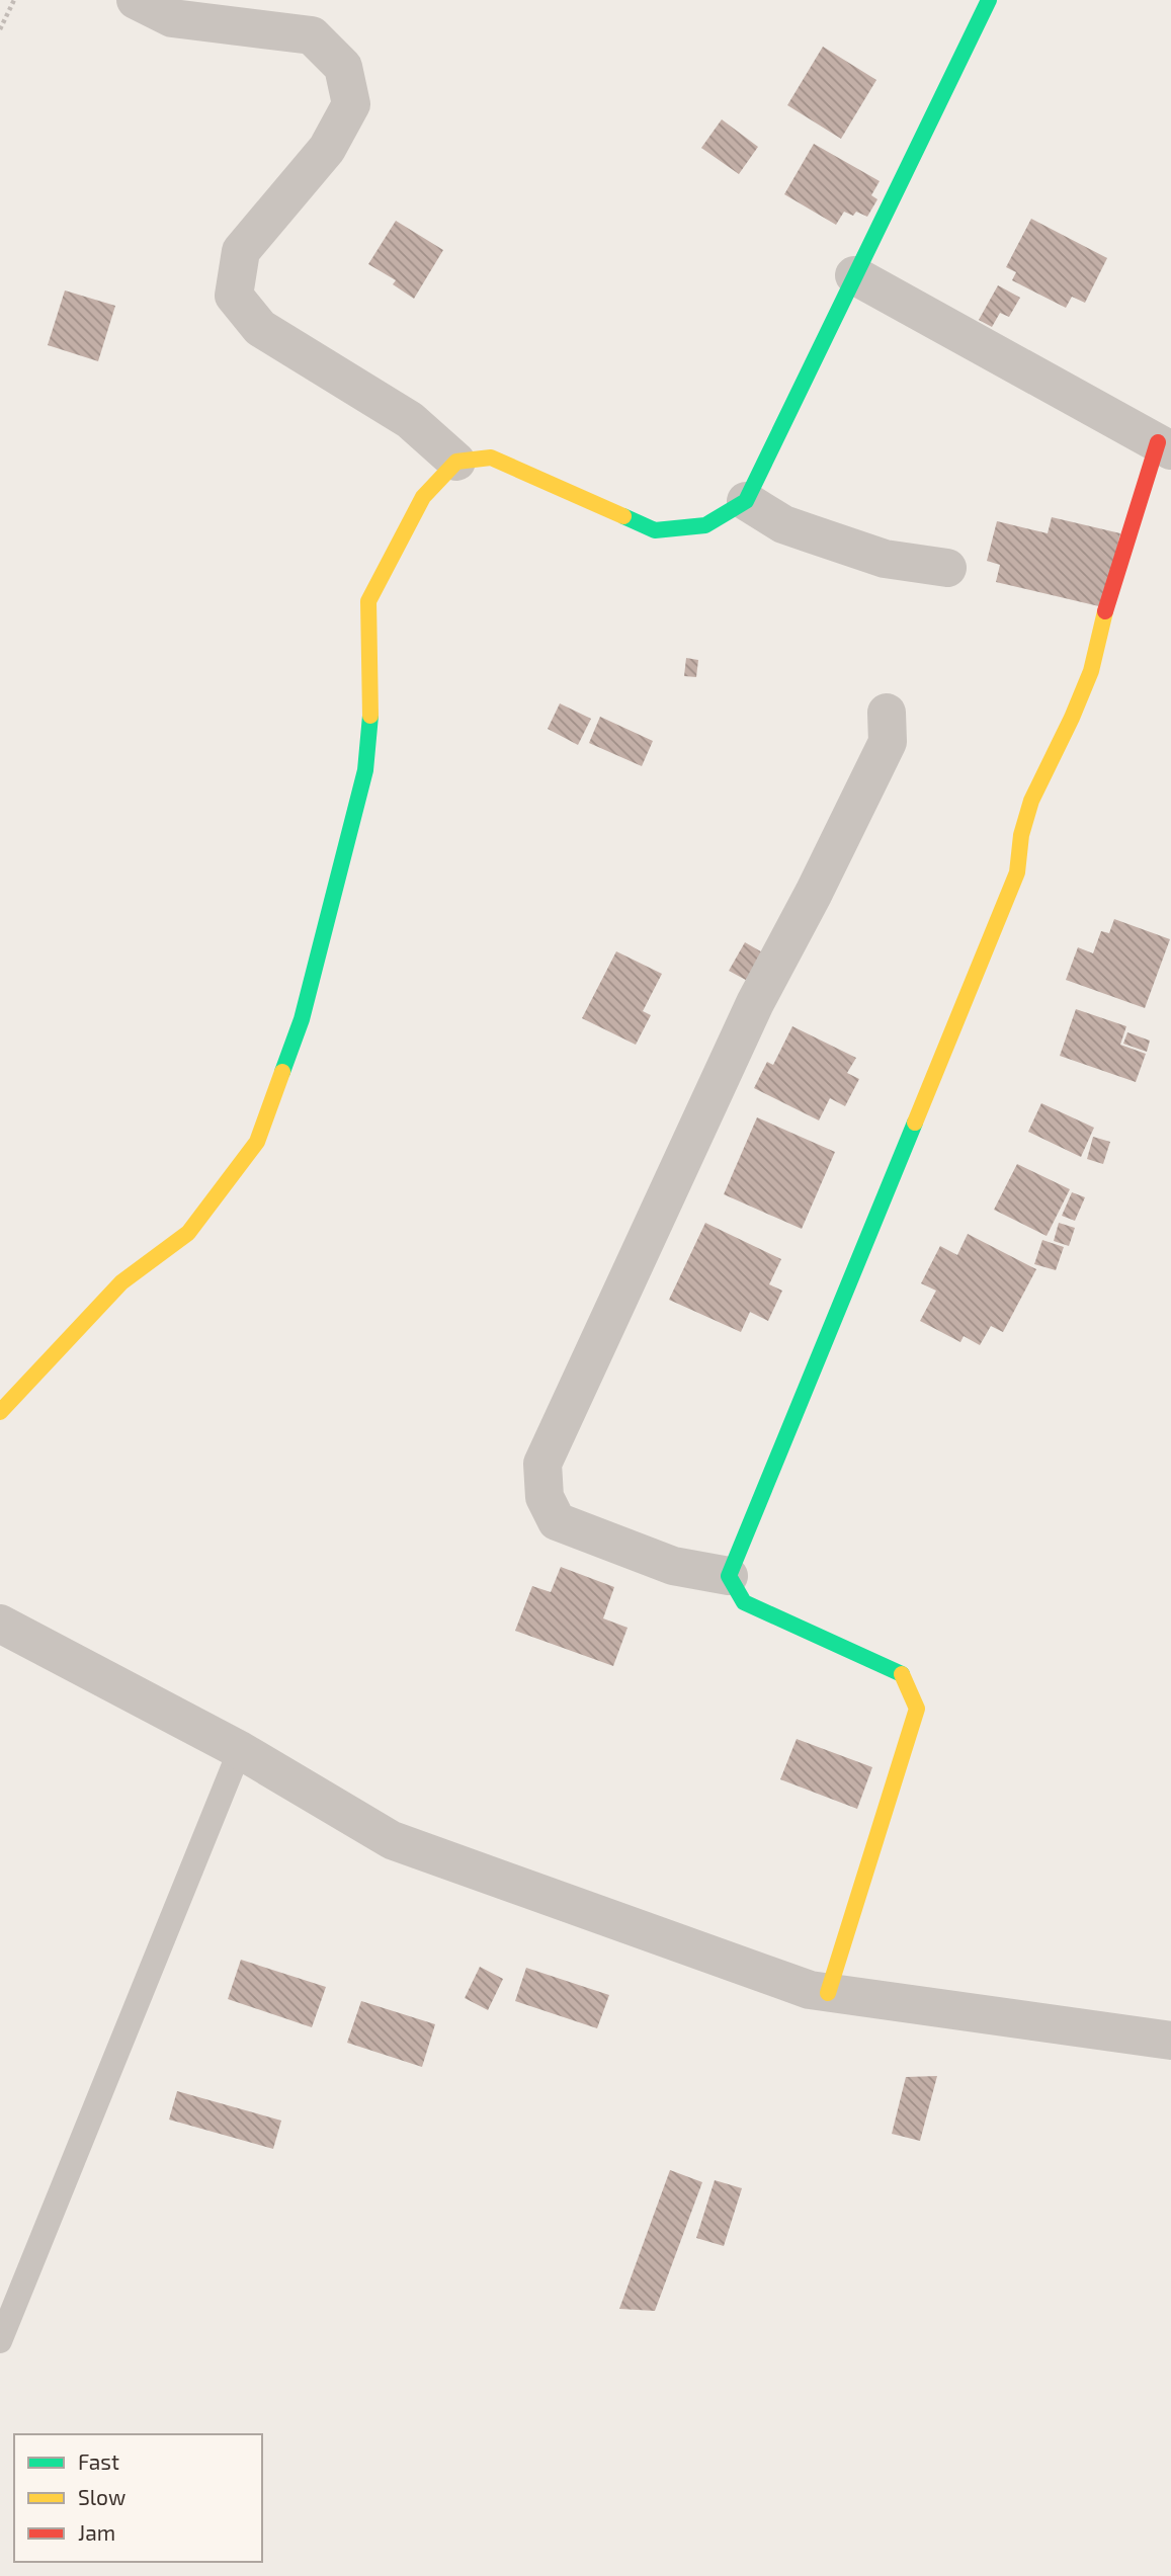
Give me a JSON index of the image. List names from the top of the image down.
{
  "legend": ["Fast", "Slow", "Jam"]
}
